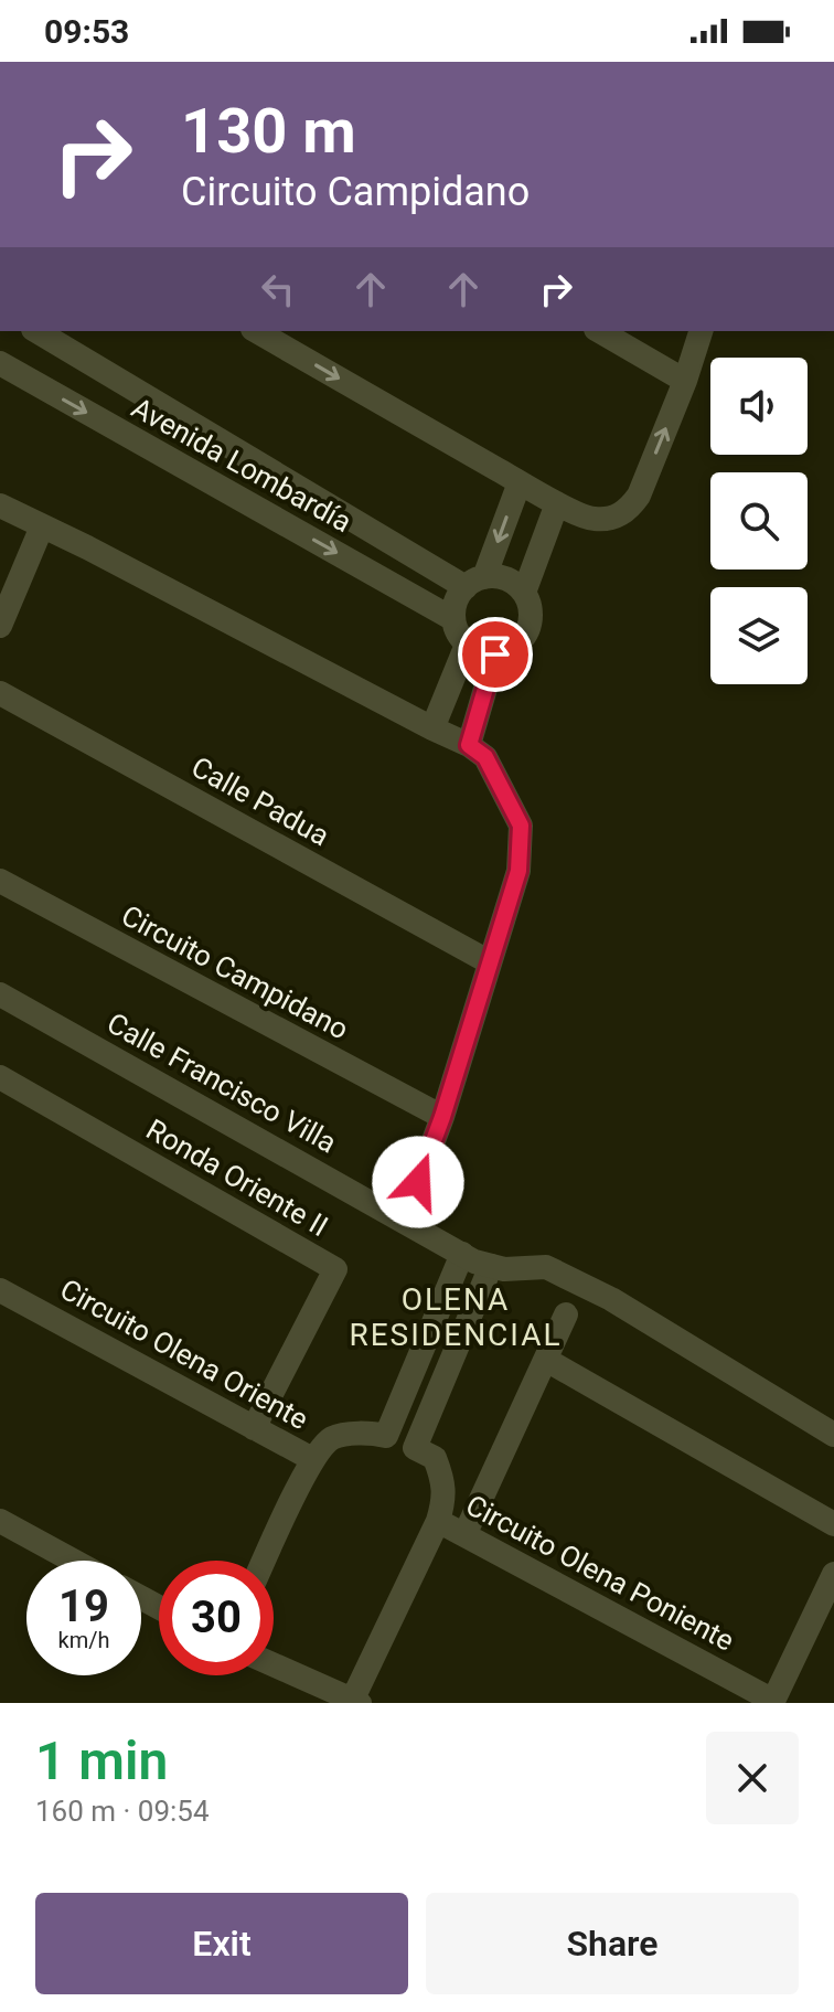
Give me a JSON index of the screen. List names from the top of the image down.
{
  "streets": {
    "street": [
      "Avenida Lombardía",
      "Calle Padua",
      "Circuito Campidano",
      "Calle Francisco Villa",
      "Ronda Oriente II",
      "Circuito Olena Oriente",
      "Circuito Olena Poniente"
    ]
  },
  "crossings": [
    ["Ronda Oriente II", "Circuito Olena Oriente"]
  ],
  "districts": ["OLENA RESIDENCIAL"],
  "page": {
    "status": "09:53",
    "turn": ["130 m", "Circuito Campidano"],
    "speed": "19 km/h",
    "limit": "30",
    "heading": ["1 min", "160 m · 09:54"],
    "buttons": ["Exit", "Share"]
  }
}
